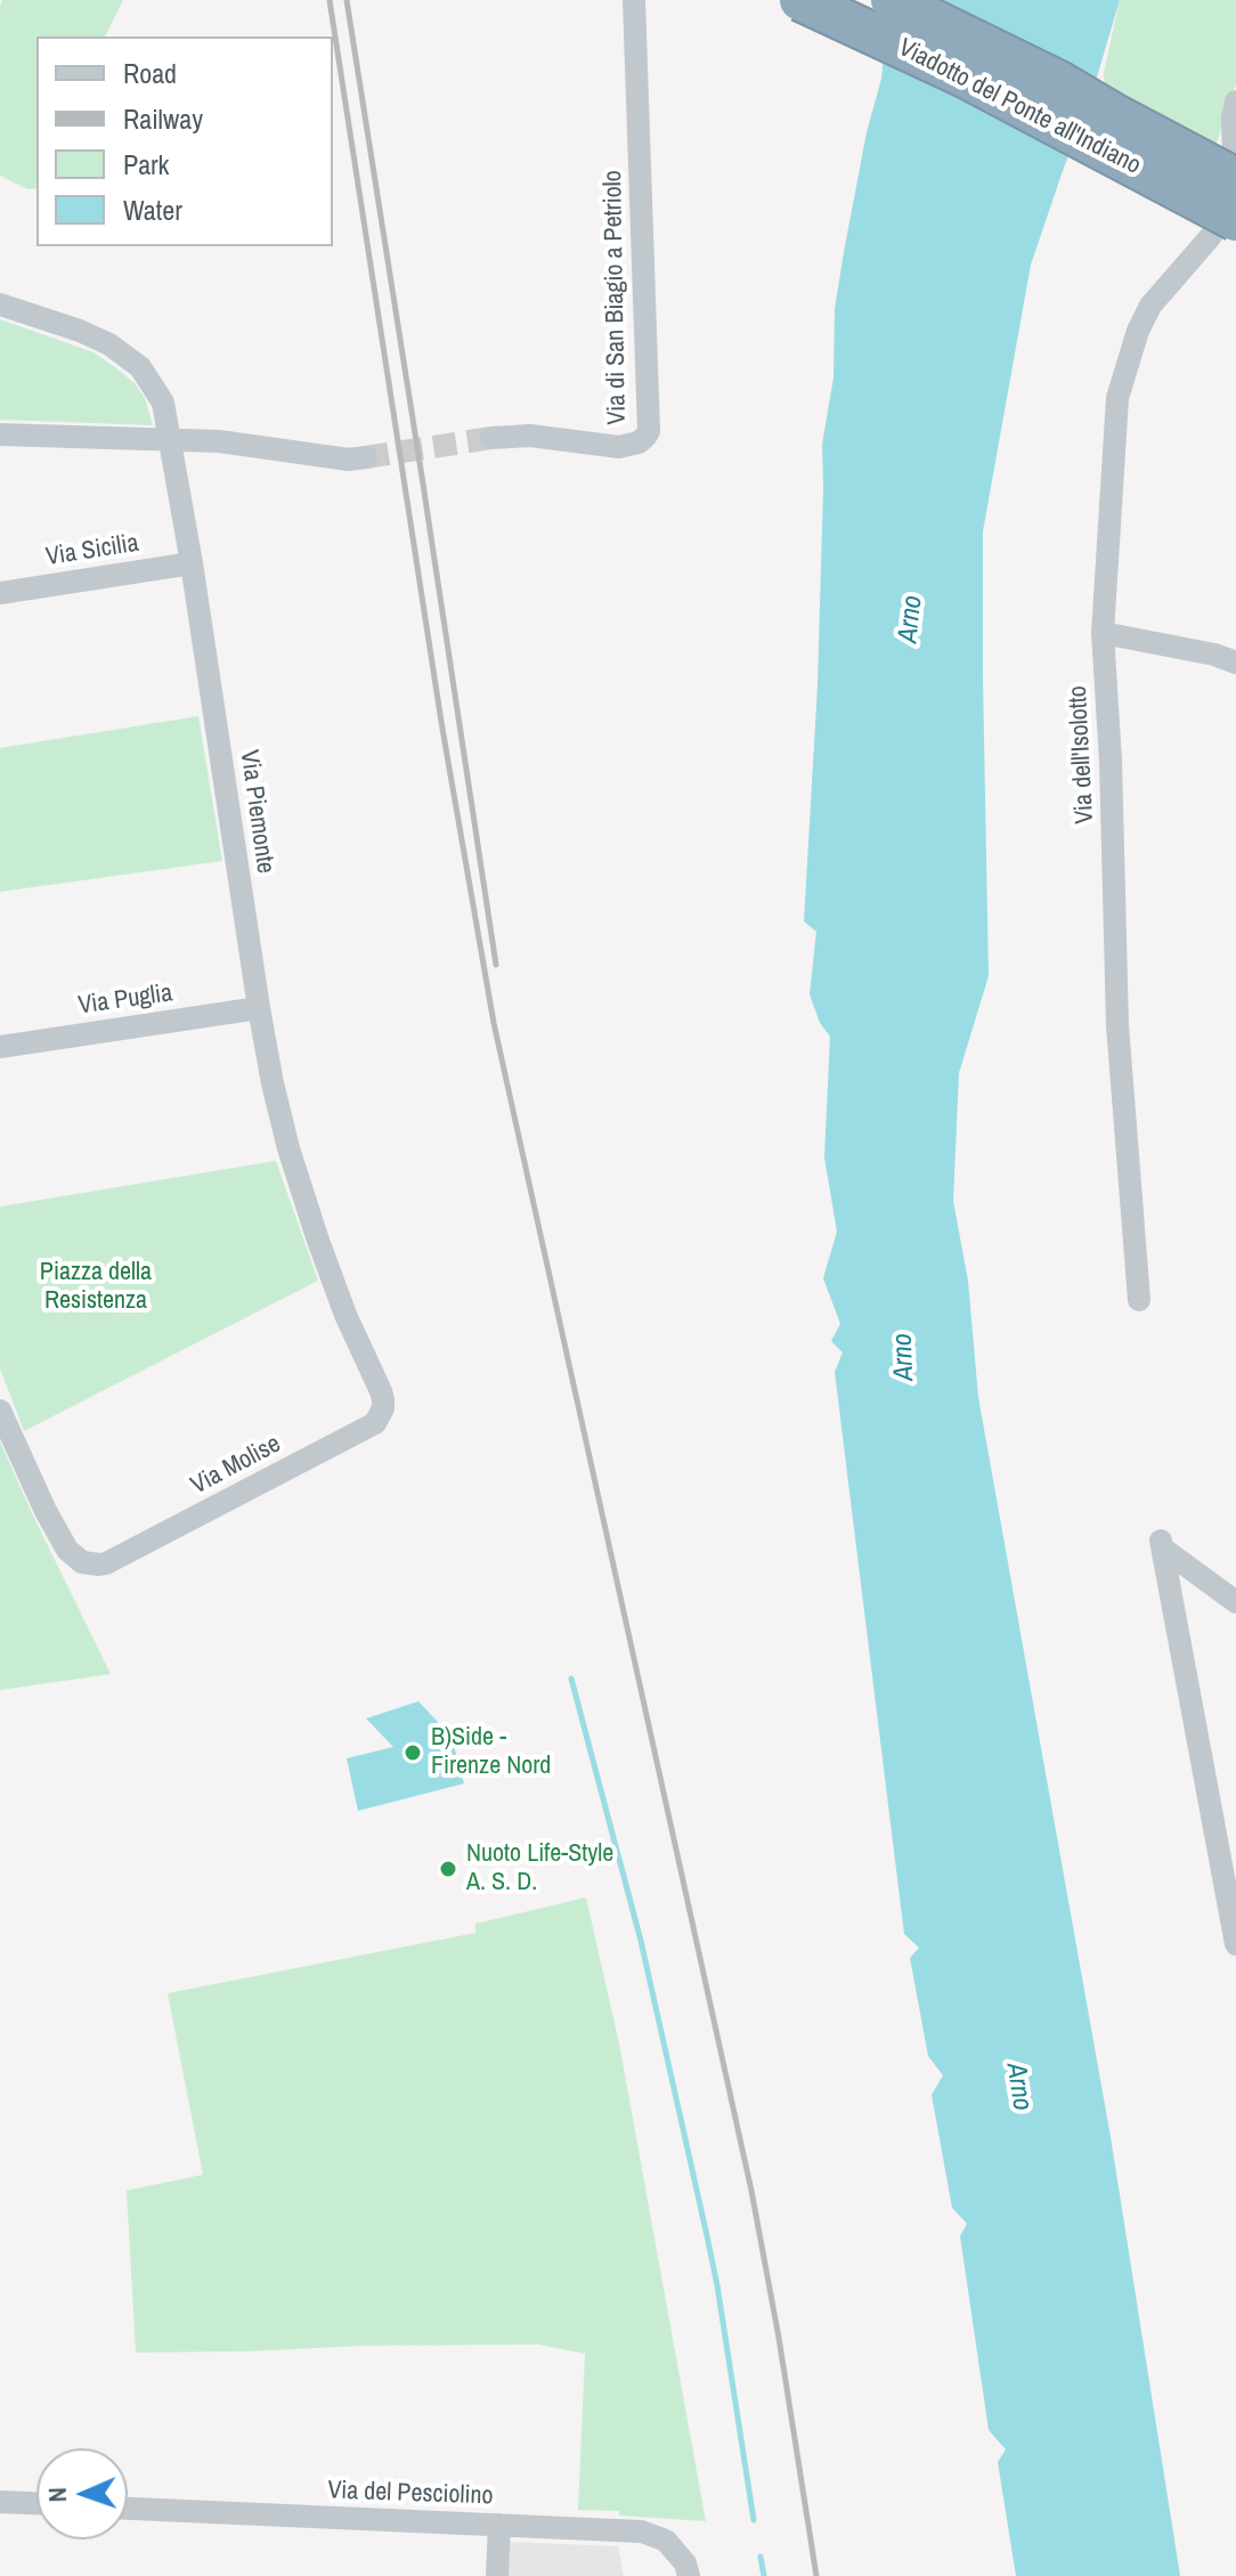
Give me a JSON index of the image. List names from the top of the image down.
{
  "streets": {
    "highway": ["Viadotto del Ponte all'Indiano"],
    "street": [
      "Via di San Biagio a Petriolo",
      "Via Sicilia",
      "Via dell'Isolotto",
      "Via Piemonte",
      "Via Puglia",
      "Via Molise",
      "Via del Pesciolino"
    ]
  },
  "crossings": [
    ["Viadotto del Ponte all'Indiano", "Via dell'Isolotto"],
    ["Via Sicilia", "Via Piemonte"],
    ["Via Piemonte", "Via Puglia"],
    ["Via Piemonte", "Via Molise"]
  ],
  "water": ["Arno"],
  "parks": ["Piazza della Resistenza"],
  "places": ["B)Side - Firenze Nord", "Nuoto Life-Style A. S. D."],
  "legend": [
    "Road",
    "Railway",
    "Park",
    "Water"
  ],
  "north": "left"
}
